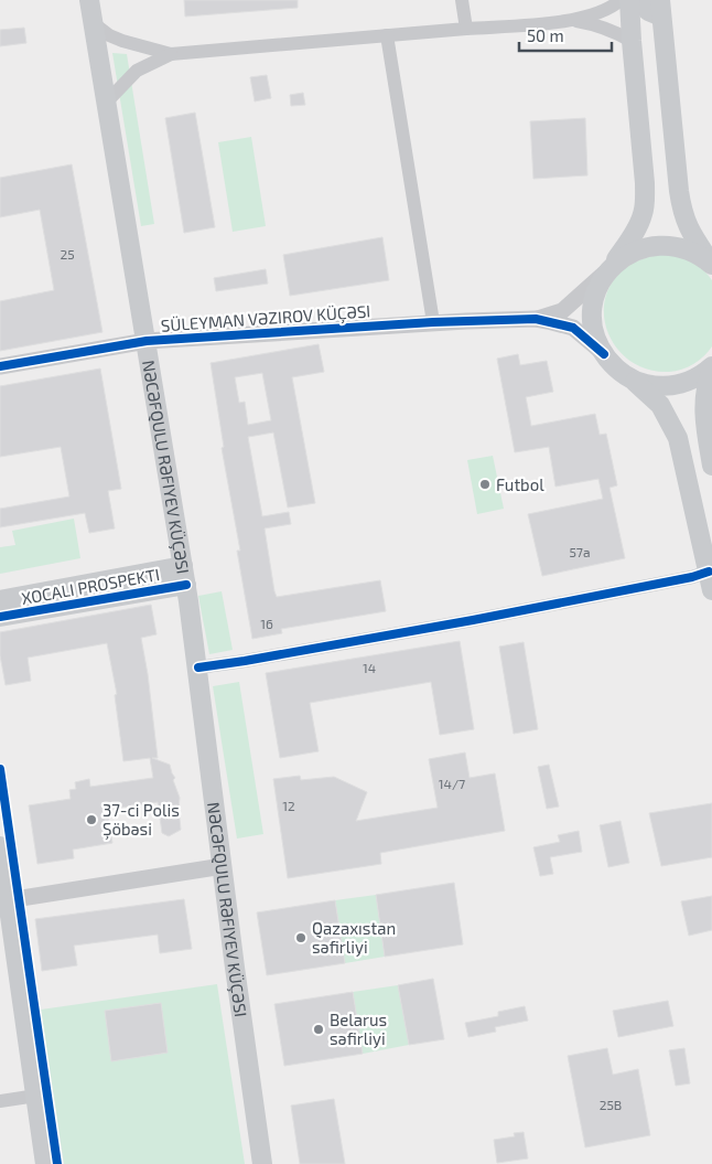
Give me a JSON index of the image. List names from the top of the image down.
{
  "streets": {
    "main road": ["NƏCƏFQULU RƏFIYEV KÜÇƏSI"],
    "street": ["SÜLEYMAN VƏZIROV KÜÇƏSI"],
    "cycle path": ["XOCALI PROSPEKTI"]
  },
  "crossings": [
    ["SÜLEYMAN VƏZIROV KÜÇƏSI", "NƏCƏFQULU RƏFIYEV KÜÇƏSI"]
  ],
  "places": [
    "Futbol",
    "37-ci Polis Şöbəsi",
    "Qazaxıstan səfirliyi",
    "Belarus səfirliyi"
  ],
  "house_numbers": [
    "25",
    "57a",
    "16",
    "14",
    "14/7",
    "12",
    "25B"
  ],
  "scale_bar": "50 m"
}
